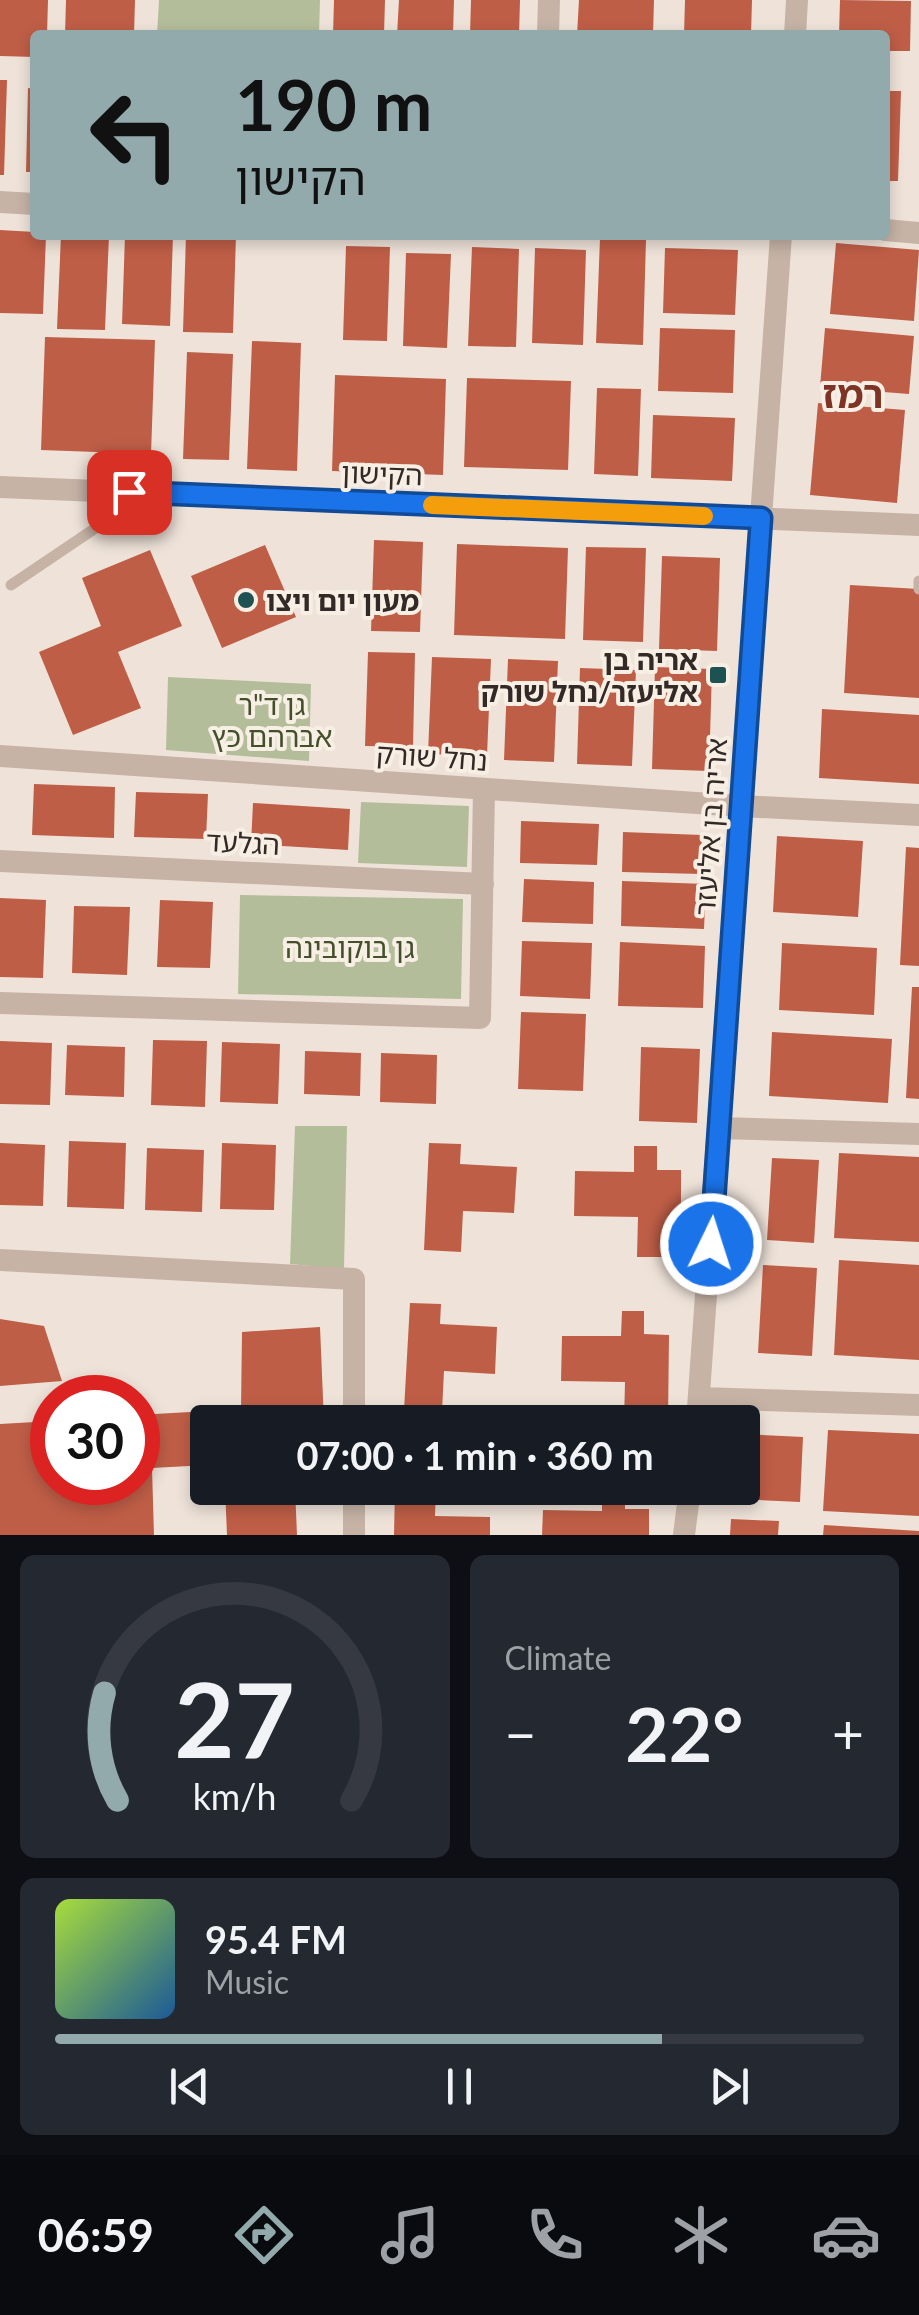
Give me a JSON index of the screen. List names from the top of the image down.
{
  "streets": {
    "street": [
      "הקישון",
      "נחל שורק",
      "אריה בן אליעזר",
      "הגלעד"
    ]
  },
  "crossings": [
    ["הקישון", "אריה בן אליעזר"],
    ["נחל שורק", "אריה בן אליעזר"]
  ],
  "districts": ["רמז"],
  "parks": ["גן ד\"ר אברהם כץ", "גן בוקובינה"],
  "places": {
    "other": ["מעון יום ויצו"],
    "transit": ["אריה בן אליעזר/נחל שורק"]
  },
  "page": {
    "turn": ["190 m", "הקישון"],
    "limit": "30",
    "trip": "07:00 · 1 min · 360 m",
    "tile": "Climate",
    "heat": ["−", "22°", "+"],
    "song": ["95.4 FM", "Music"],
    "tabs": "06:59",
    "gauge": ["27", "km/h"]
  }
}
